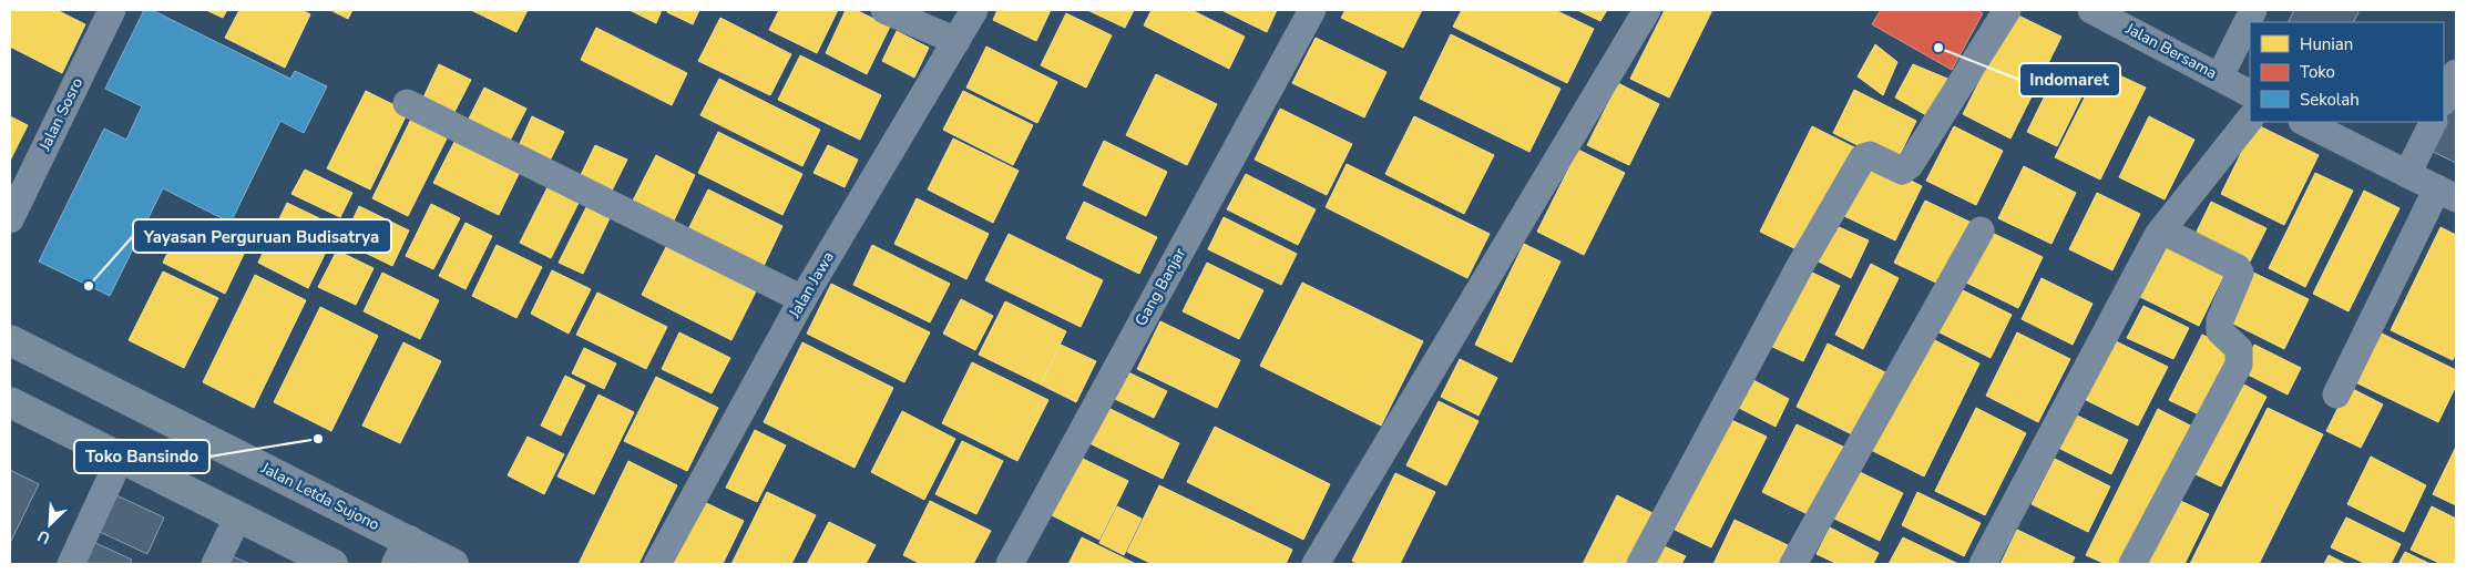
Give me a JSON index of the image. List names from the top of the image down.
{
  "streets": {
    "highway": ["Jalan Letda Sujono"],
    "street": [
      "Jalan Bersama",
      "Jalan Sosro",
      "Jalan Jawa",
      "Gang Banjar"
    ]
  },
  "places": ["Indomaret", "Yayasan Perguruan Budisatrya", "Toko Bansindo"],
  "legend": ["Hunian", "Toko", "Sekolah"],
  "north": "bottom left"
}
